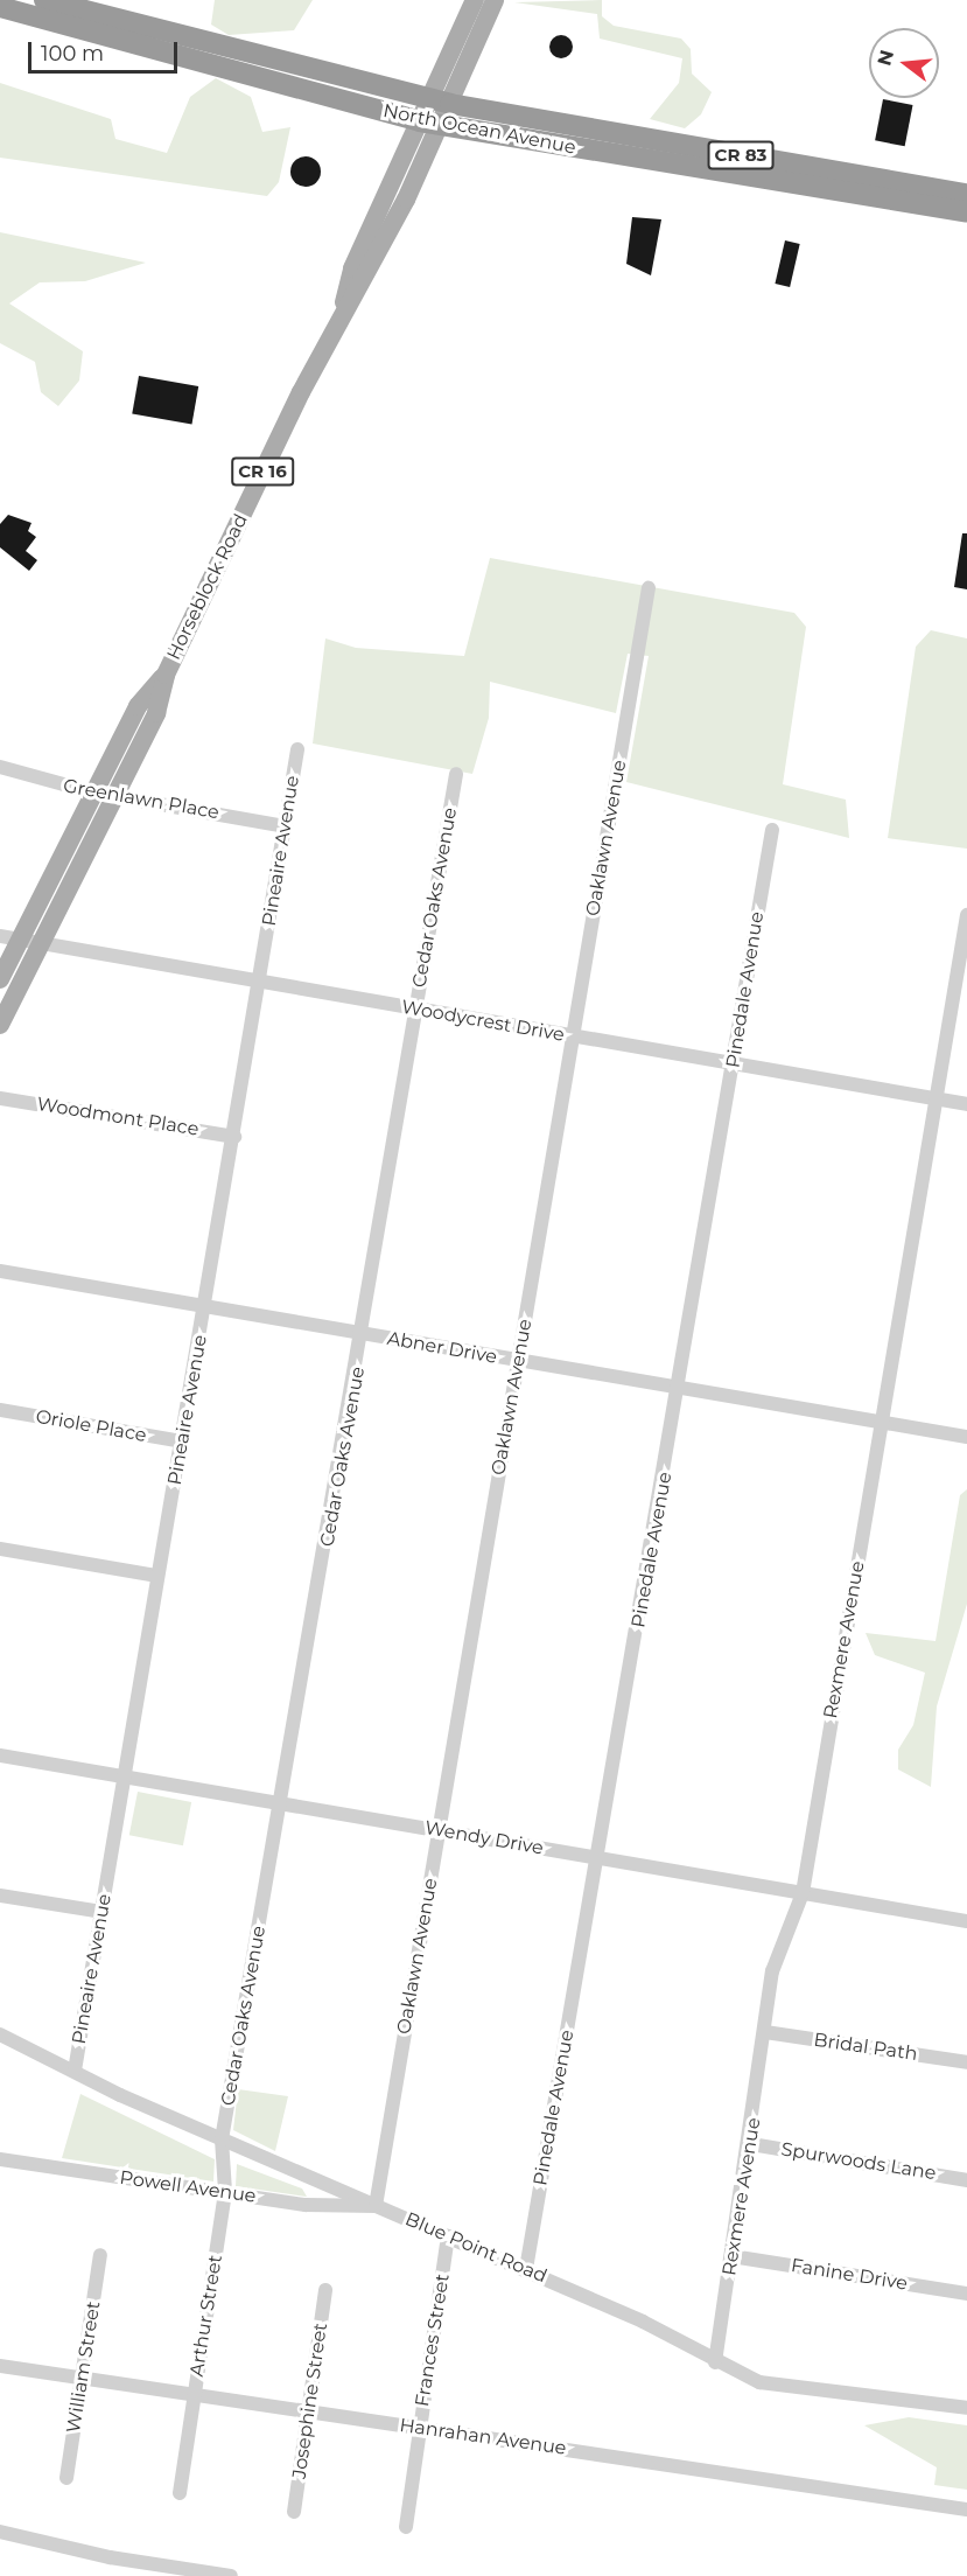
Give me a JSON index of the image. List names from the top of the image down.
{
  "streets": {
    "highway": ["North Ocean Avenue", "CR 83"],
    "main road": ["CR 16", "Horseblock Road"],
    "street": [
      "Greenlawn Place",
      "Oaklawn Avenue",
      "Pineaire Avenue",
      "Cedar Oaks Avenue",
      "Pinedale Avenue",
      "Woodycrest Drive",
      "Woodmont Place",
      "Abner Drive",
      "Oriole Place",
      "Rexmere Avenue",
      "Wendy Drive",
      "Bridal Path",
      "Spurwoods Lane",
      "Powell Avenue",
      "Blue Point Road",
      "Fanine Drive",
      "Arthur Street",
      "Frances Street",
      "William Street",
      "Josephine Street",
      "Hanrahan Avenue"
    ]
  },
  "crossings": [
    ["North Ocean Avenue", "Horseblock Road"],
    ["Horseblock Road", "Greenlawn Place"],
    ["Horseblock Road", "Woodycrest Drive"],
    ["Greenlawn Place", "Pineaire Avenue"],
    ["Oaklawn Avenue", "Woodycrest Drive"],
    ["Oaklawn Avenue", "Abner Drive"],
    ["Oaklawn Avenue", "Wendy Drive"],
    ["Oaklawn Avenue", "Powell Avenue"],
    ["Oaklawn Avenue", "Blue Point Road"],
    ["Pineaire Avenue", "Woodycrest Drive"],
    ["Pineaire Avenue", "Woodmont Place"],
    ["Pineaire Avenue", "Abner Drive"],
    ["Pineaire Avenue", "Oriole Place"],
    ["Pineaire Avenue", "Wendy Drive"],
    ["Pineaire Avenue", "Blue Point Road"],
    ["Cedar Oaks Avenue", "Woodycrest Drive"],
    ["Cedar Oaks Avenue", "Abner Drive"],
    ["Cedar Oaks Avenue", "Wendy Drive"],
    ["Cedar Oaks Avenue", "Blue Point Road"],
    ["Cedar Oaks Avenue", "Arthur Street"],
    ["Pinedale Avenue", "Woodycrest Drive"],
    ["Pinedale Avenue", "Abner Drive"],
    ["Pinedale Avenue", "Wendy Drive"],
    ["Pinedale Avenue", "Blue Point Road"],
    ["Woodycrest Drive", "Rexmere Avenue"],
    ["Abner Drive", "Rexmere Avenue"],
    ["Rexmere Avenue", "Wendy Drive"],
    ["Rexmere Avenue", "Bridal Path"],
    ["Rexmere Avenue", "Spurwoods Lane"],
    ["Rexmere Avenue", "Blue Point Road"],
    ["Rexmere Avenue", "Fanine Drive"],
    ["Powell Avenue", "Blue Point Road"],
    ["Powell Avenue", "Arthur Street"],
    ["Blue Point Road", "Arthur Street"],
    ["Blue Point Road", "Frances Street"],
    ["Arthur Street", "Hanrahan Avenue"],
    ["Frances Street", "Hanrahan Avenue"],
    ["William Street", "Hanrahan Avenue"],
    ["Josephine Street", "Hanrahan Avenue"]
  ],
  "scale_bar": "100 m",
  "north": "left"
}
